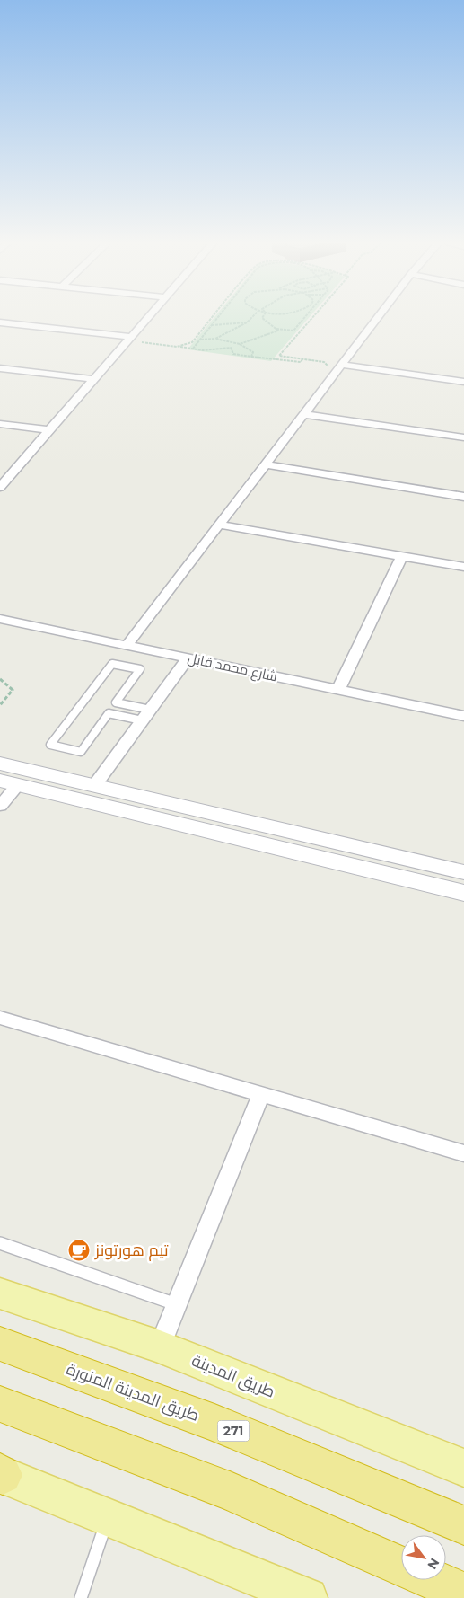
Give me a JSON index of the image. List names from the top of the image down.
{
  "streets": {
    "highway": ["طريق المدينة المنورة", "271"],
    "main road": ["طريق المدينة"],
    "street": ["شارع محمد قابل"]
  },
  "places": {
    "cafe": ["تيم هورتونز"]
  },
  "north": "bottom right"
}
